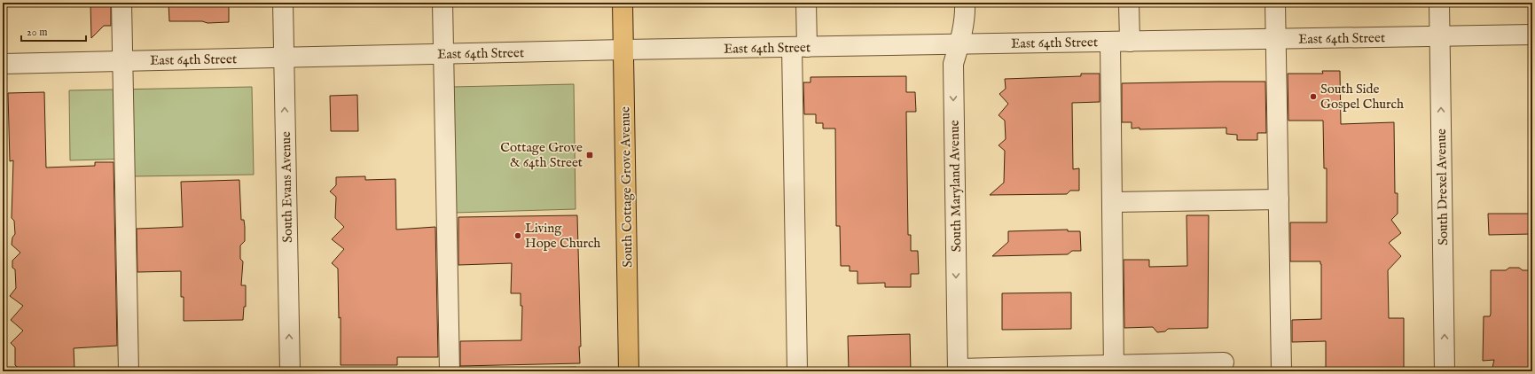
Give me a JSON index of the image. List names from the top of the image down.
{
  "streets": {
    "main road": ["South Cottage Grove Avenue"],
    "street": [
      "East 64th Street",
      "South Maryland Avenue",
      "South Evans Avenue",
      "South Drexel Avenue"
    ]
  },
  "crossings": [
    ["East 64th Street", "South Maryland Avenue"],
    ["East 64th Street", "South Evans Avenue"],
    ["East 64th Street", "South Cottage Grove Avenue"],
    ["East 64th Street", "South Drexel Avenue"]
  ],
  "places": {
    "other": ["South Side Gospel Church", "Living Hope Church"],
    "transit": ["Cottage Grove & 64th Street"]
  },
  "scale_bar": "20 m"
}
